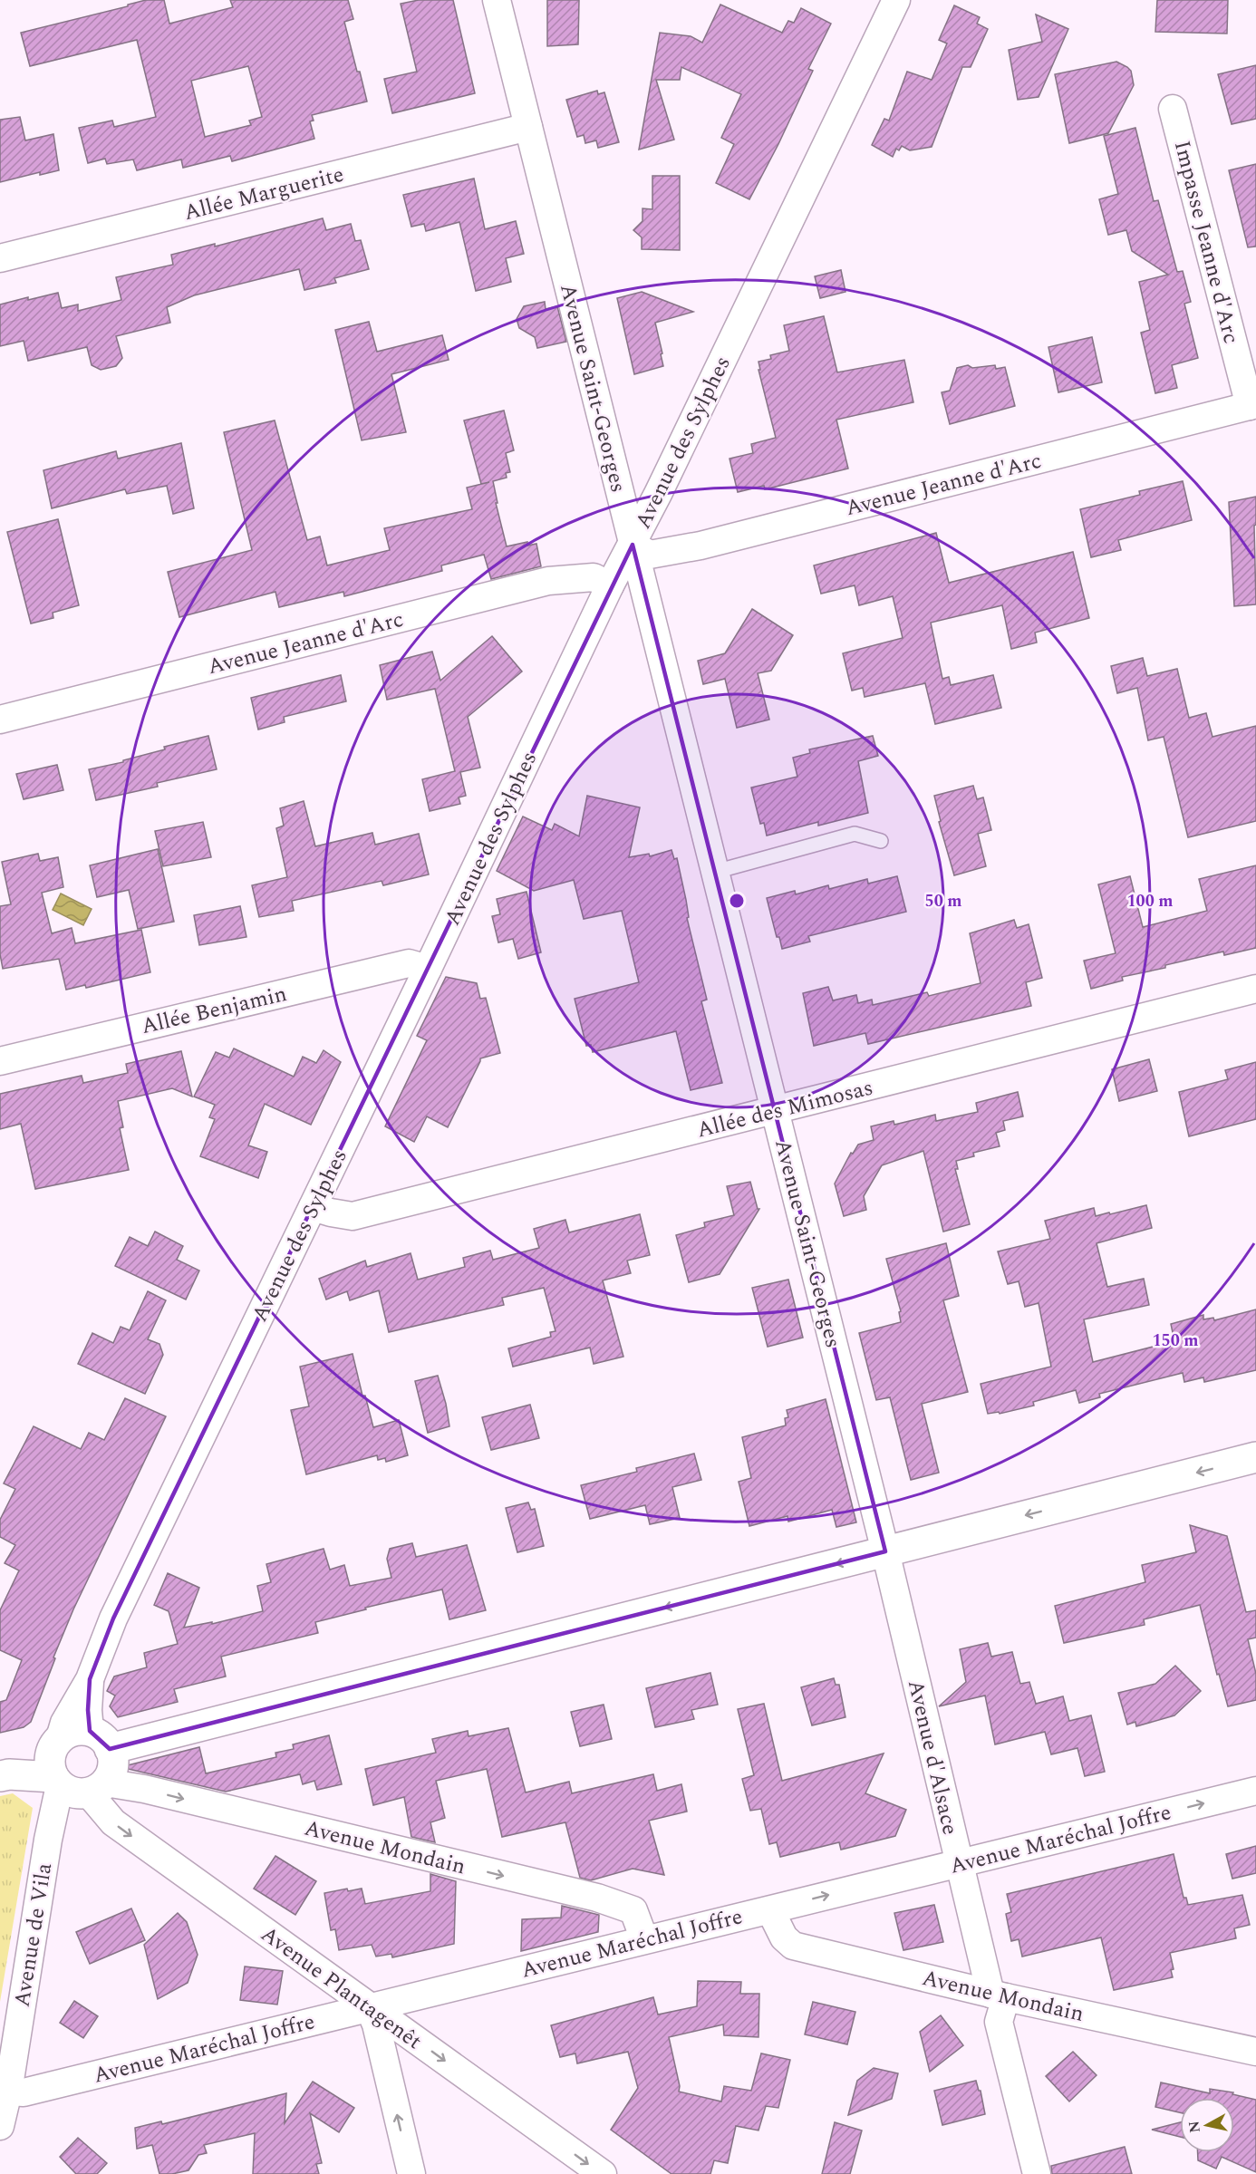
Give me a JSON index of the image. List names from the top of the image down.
{
  "streets": {
    "street": [
      "Allée Marguerite",
      "Impasse Jeanne d'Arc",
      "Avenue Saint-Georges",
      "Avenue des Sylphes",
      "Avenue Jeanne d'Arc",
      "Allée Benjamin",
      "Allée des Mimosas",
      "Avenue d'Alsace",
      "Avenue Maréchal Joffre",
      "Avenue Mondain",
      "Avenue de Vila",
      "Avenue Plantagenêt"
    ]
  },
  "crossings": [
    ["Allée Marguerite", "Avenue Saint-Georges"],
    ["Impasse Jeanne d'Arc", "Avenue Jeanne d'Arc"],
    ["Avenue Saint-Georges", "Avenue des Sylphes"],
    ["Avenue Saint-Georges", "Avenue Jeanne d'Arc"],
    ["Avenue Saint-Georges", "Allée des Mimosas"],
    ["Avenue Saint-Georges", "Avenue d'Alsace"],
    ["Avenue des Sylphes", "Avenue Jeanne d'Arc"],
    ["Avenue des Sylphes", "Allée Benjamin"],
    ["Avenue des Sylphes", "Allée des Mimosas"],
    ["Avenue des Sylphes", "Avenue Mondain"],
    ["Avenue des Sylphes", "Avenue de Vila"],
    ["Avenue des Sylphes", "Avenue Plantagenêt"],
    ["Avenue d'Alsace", "Avenue Maréchal Joffre"],
    ["Avenue d'Alsace", "Avenue Mondain"],
    ["Avenue Maréchal Joffre", "Avenue Mondain"],
    ["Avenue Maréchal Joffre", "Avenue de Vila"],
    ["Avenue Maréchal Joffre", "Avenue Plantagenêt"],
    ["Avenue Mondain", "Avenue de Vila"],
    ["Avenue Mondain", "Avenue Plantagenêt"],
    ["Avenue de Vila", "Avenue Plantagenêt"]
  ],
  "one_way": ["Avenue Maréchal Joffre", "Avenue Mondain", "Avenue Plantagenêt"],
  "north": "left",
  "rings": ["50 m", "100 m", "150 m"]
}
